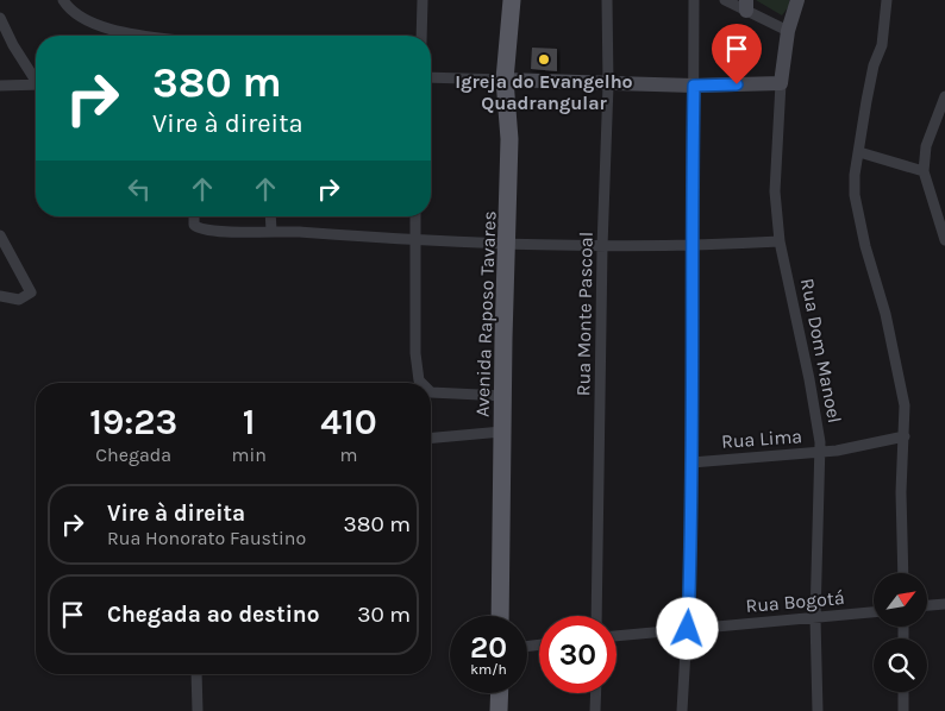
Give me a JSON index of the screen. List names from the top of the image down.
{
  "streets": {
    "main road": ["Avenida Raposo Tavares"],
    "street": [
      "Rua Monte Pascoal",
      "Rua Dom Manoel",
      "Rua Lima",
      "Rua Bogotá"
    ]
  },
  "crossings": [
    ["Rua Dom Manoel", "Rua Lima"],
    ["Rua Dom Manoel", "Rua Bogotá"]
  ],
  "places": ["Igreja do Evangelho Quadrangular"],
  "north": "top right",
  "page": {
    "turn": ["380 m", "Vire à direita"],
    "eta": [
      "19:23",
      "Chegada",
      "1",
      "min",
      "410",
      "m"
    ],
    "list": [
      {
        "name": "Vire à direita",
        "note": "Rua Honorato Faustino",
        "value": "380 m"
      },
      {
        "name": "Chegada ao destino",
        "value": "30 m"
      }
    ],
    "speed": "20 km/h",
    "limit": "30"
  }
}
